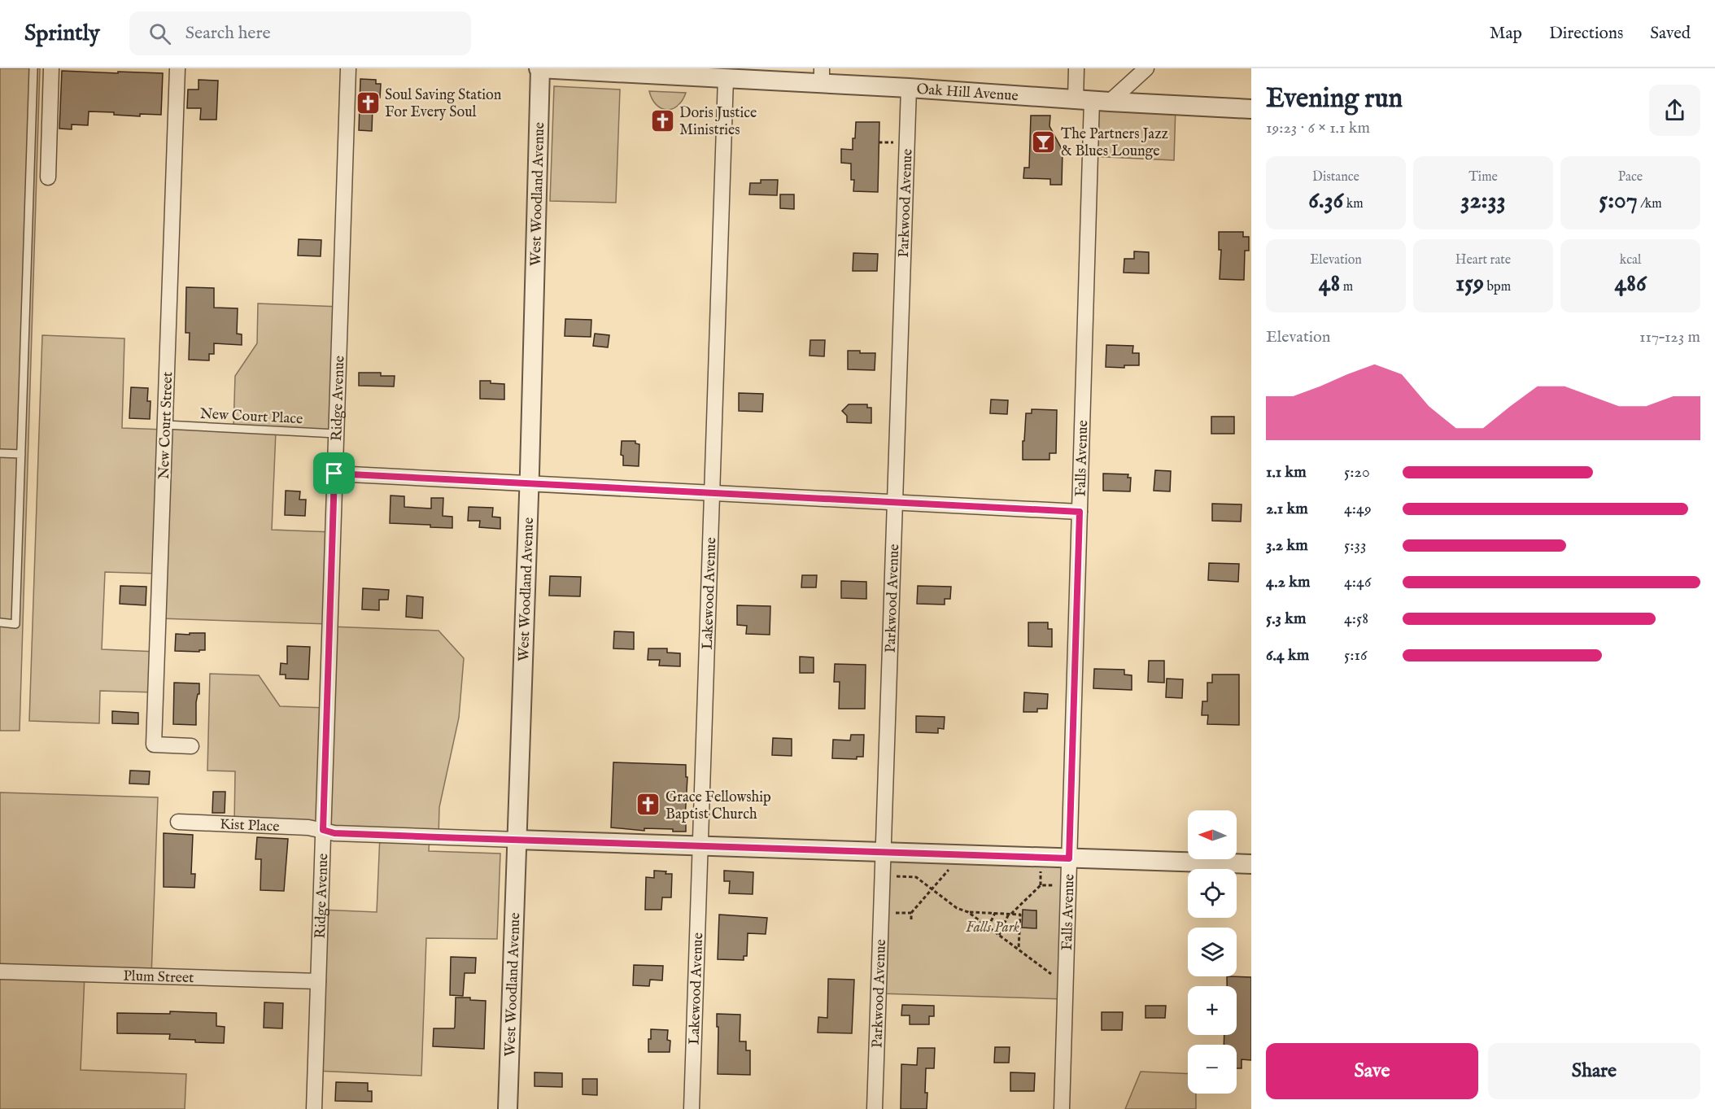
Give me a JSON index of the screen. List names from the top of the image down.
{
  "streets": {
    "street": [
      "Oak Hill Avenue",
      "West Woodland Avenue",
      "Parkwood Avenue",
      "Ridge Avenue",
      "New Court Street",
      "Falls Avenue",
      "Lakewood Avenue",
      "Kist Place",
      "Plum Street"
    ],
    "lane": ["New Court Place"]
  },
  "crossings": [
    ["Oak Hill Avenue", "West Woodland Avenue"],
    ["Oak Hill Avenue", "Parkwood Avenue"],
    ["Oak Hill Avenue", "Falls Avenue"],
    ["Oak Hill Avenue", "Lakewood Avenue"],
    ["West Woodland Avenue", "Kist Place"],
    ["Ridge Avenue", "New Court Place"],
    ["Ridge Avenue", "Kist Place"],
    ["Ridge Avenue", "Plum Street"],
    ["New Court Place", "New Court Street"]
  ],
  "parks": ["Falls Park"],
  "places": {
    "church": ["Soul Saving Station For Every Soul", "Doris Justice Ministries", "Grace Fellowship Baptist Church"],
    "bar": ["The Partners Jazz & Blues Lounge"]
  },
  "north": "left",
  "page": {
    "header": "Sprintly",
    "search": "Search here",
    "nav": ["Map", "Directions", "Saved"],
    "heading": ["Evening run", "19:23 · 6 × 1.1 km"],
    "stats": [
      ["Distance", "6.36 km"],
      ["Time", "32:33"],
      ["Pace", "5:07 /km"],
      ["Elevation", "48 m"],
      ["Heart rate", "159 bpm"],
      ["kcal", "486"]
    ],
    "chart": ["Elevation", "117–123 m"],
    "list": [
      {
        "name": "1.1 km",
        "note": "5:20"
      },
      {
        "name": "2.1 km",
        "note": "4:49"
      },
      {
        "name": "3.2 km",
        "note": "5:33"
      },
      {
        "name": "4.2 km",
        "note": "4:46"
      },
      {
        "name": "5.3 km",
        "note": "4:58"
      },
      {
        "name": "6.4 km",
        "note": "5:16"
      }
    ],
    "map_buttons": ["+", "−"],
    "buttons": ["Save", "Share"]
  }
}
